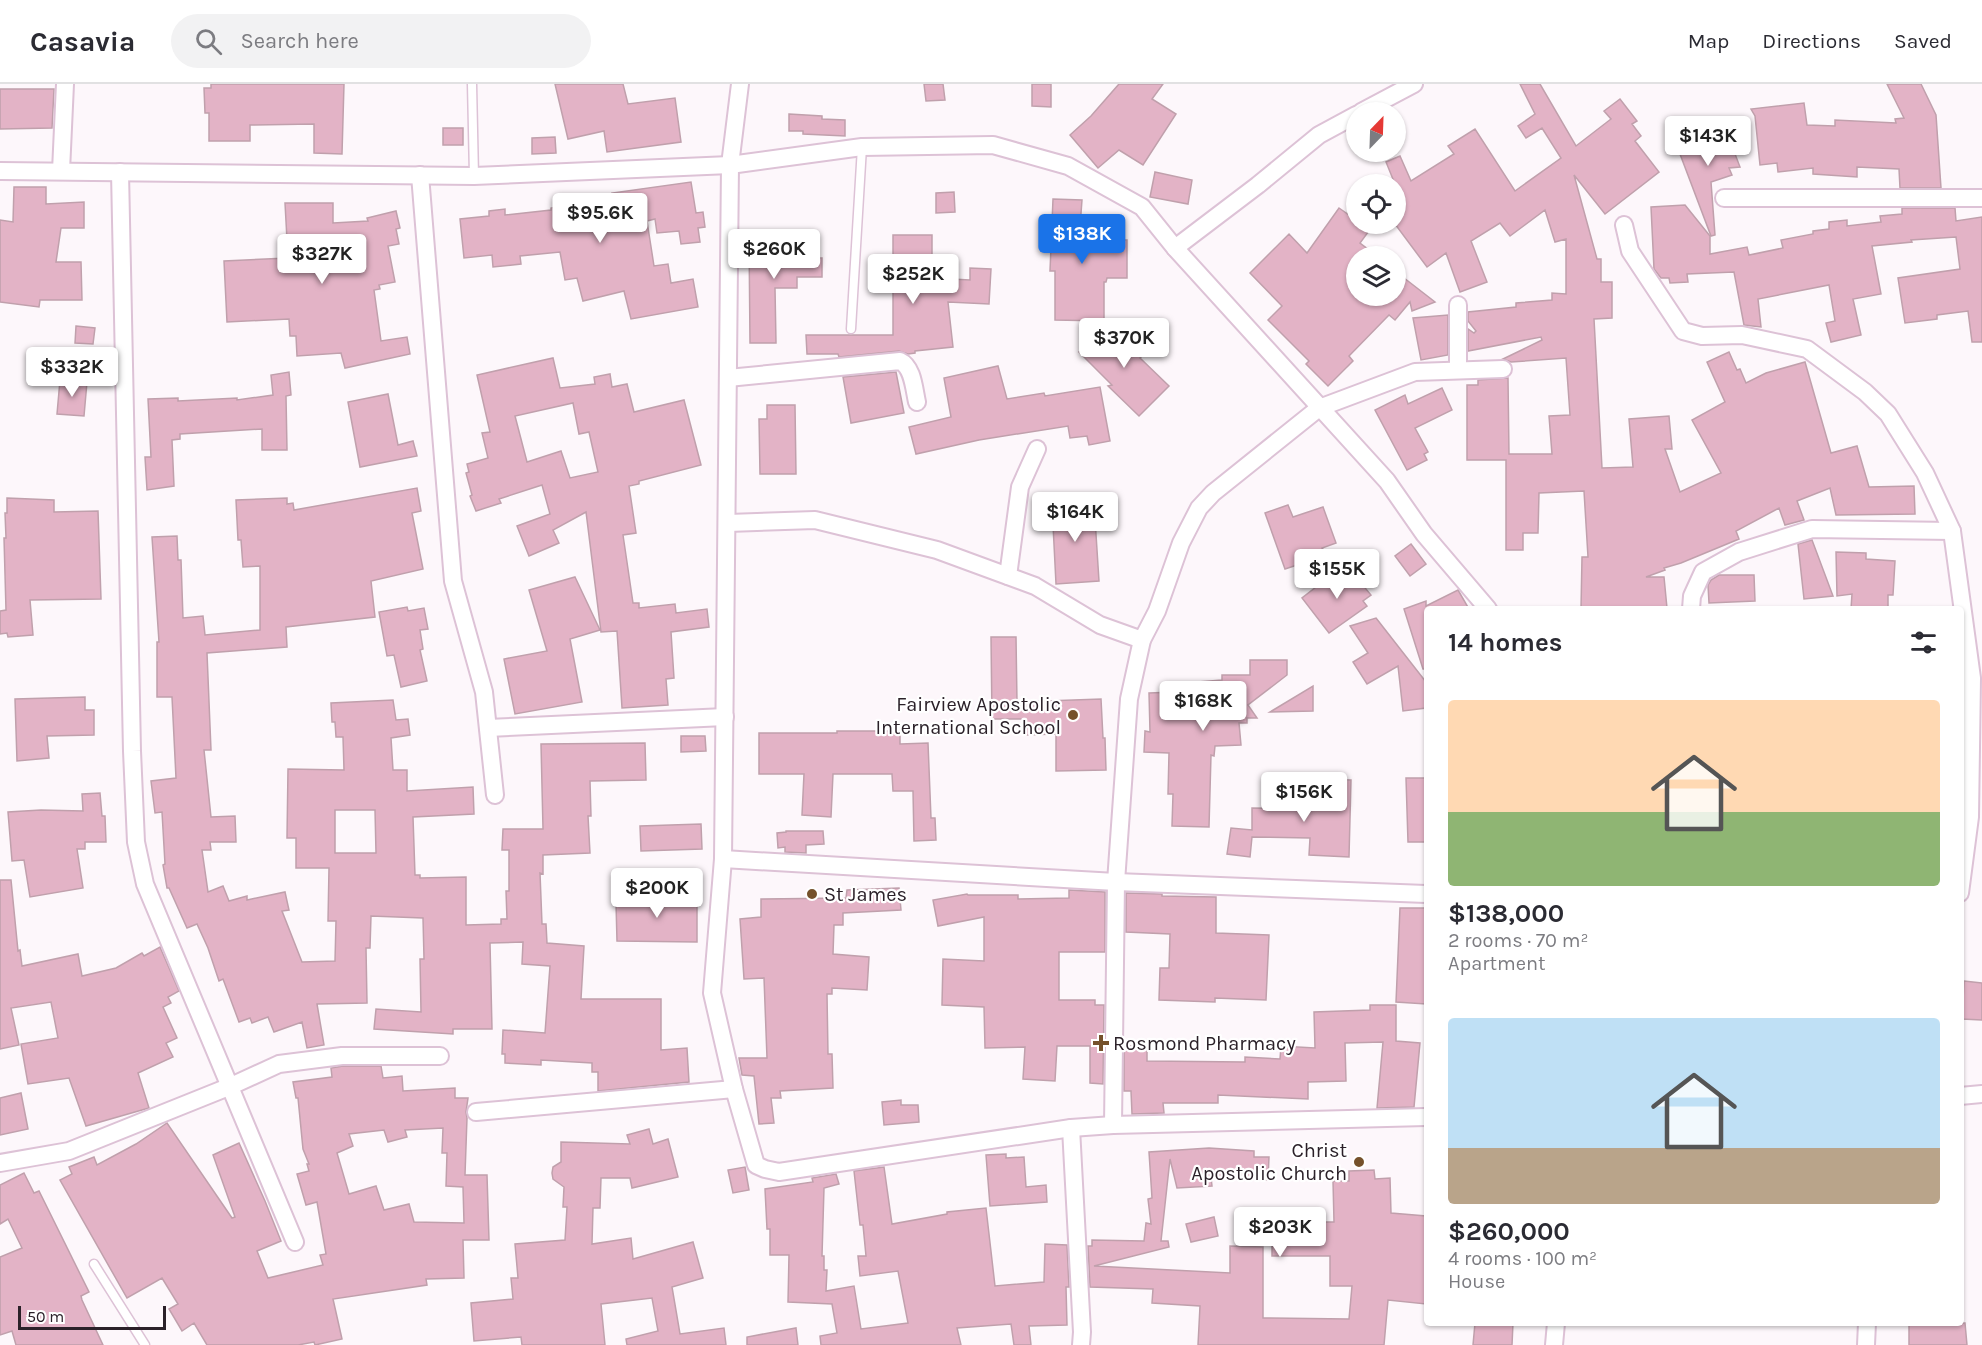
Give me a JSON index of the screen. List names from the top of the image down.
{
  "places": {
    "other": ["Fairview Apostolic International School", "St James", "Christ Apostolic Church"],
    "health": ["Rosmond Pharmacy"]
  },
  "scale_bar": "50 m",
  "north": "top right",
  "page": {
    "header": "Casavia",
    "search": "Search here",
    "nav": ["Map", "Directions", "Saved"],
    "price": [
      "$143K",
      "$95.6K",
      "$138K",
      "$260K",
      "$327K",
      "$252K",
      "$370K",
      "$332K",
      "$164K",
      "$155K",
      "$168K",
      "$156K",
      "$200K",
      "$203K"
    ],
    "heading": "14 homes",
    "list": [
      {
        "name": "$138,000",
        "note": "2 rooms · 70 m² · Apartment"
      },
      {
        "name": "$260,000",
        "note": "4 rooms · 100 m² · House"
      }
    ],
    "scale": "50 m"
  }
}
